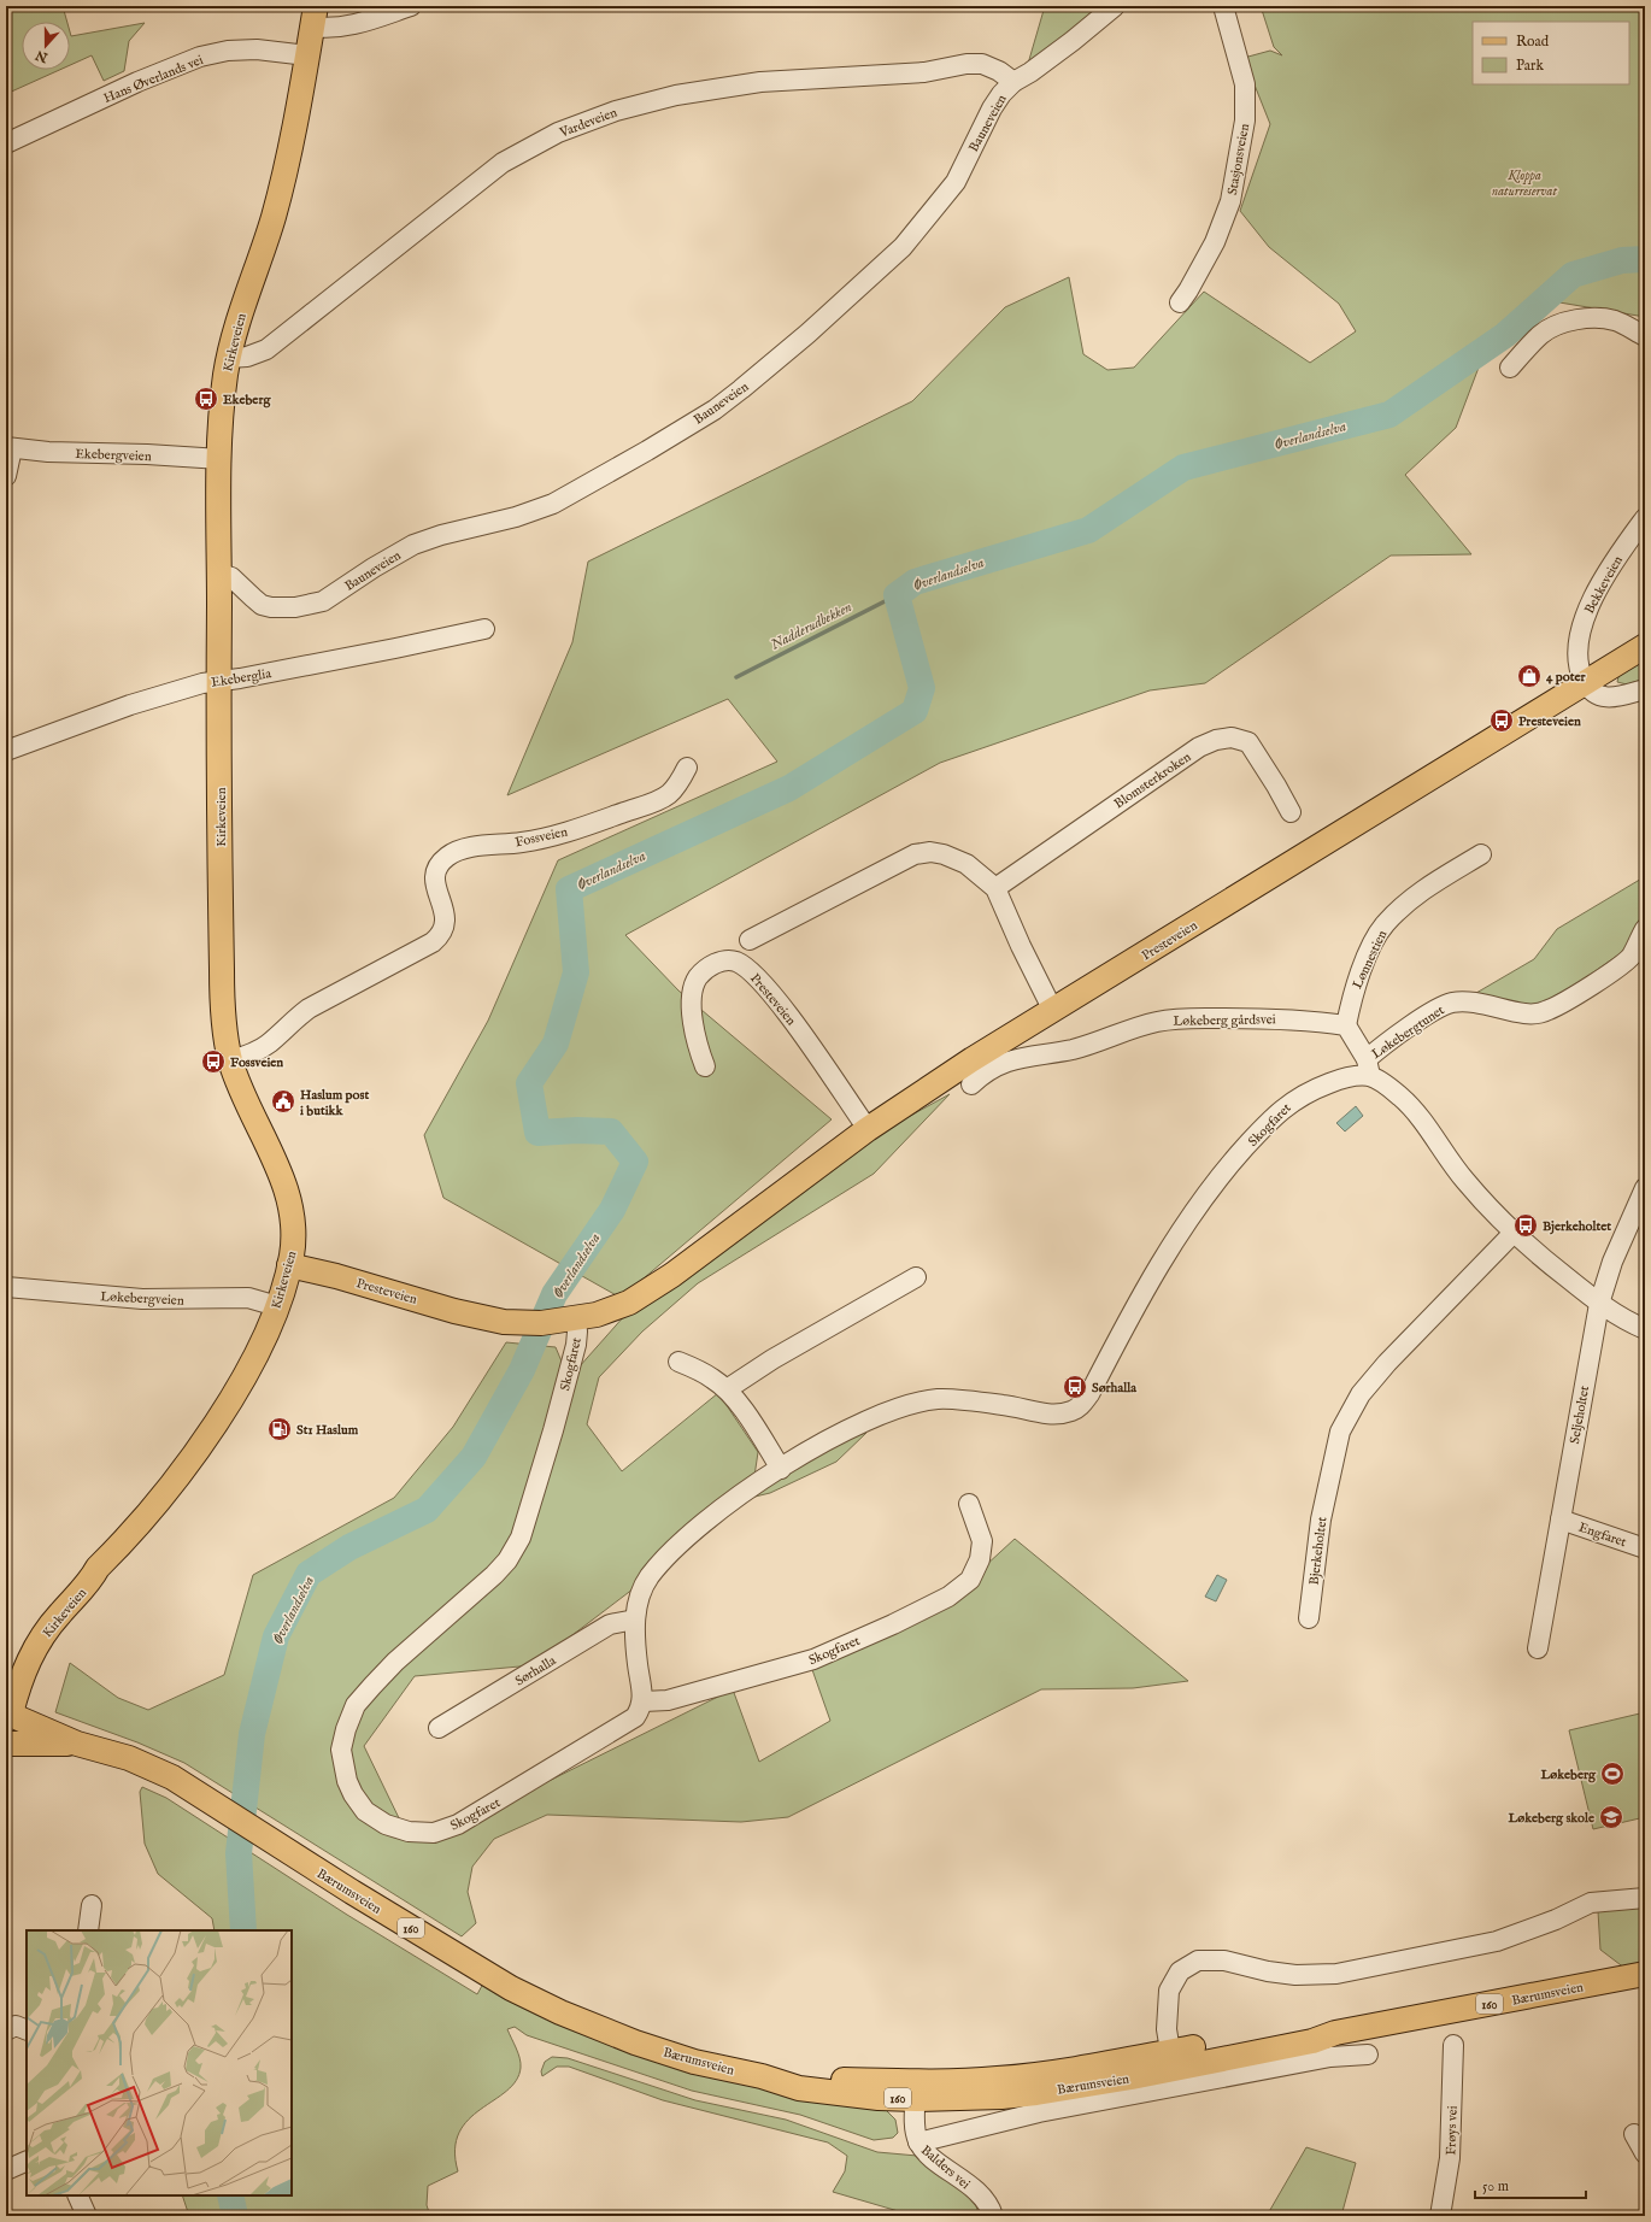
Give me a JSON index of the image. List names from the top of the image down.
{
  "streets": {
    "main road": [
      "Kirkeveien",
      "Presteveien",
      "Bærumsveien",
      "160"
    ],
    "street": [
      "Hans Øverlands vei",
      "Vardeveien",
      "Bauneveien",
      "Stasjonsveien",
      "Ekebergveien",
      "Bekkeveien",
      "Ekeberglia",
      "Blomsterkroken",
      "Fossveien",
      "Lønnestien",
      "Løkeberg gårdsvei",
      "Løkebergtunet",
      "Skogfaret",
      "Løkebergveien",
      "Seljeholtet",
      "Engfaret",
      "Bjerkeholtet",
      "Sørhalla",
      "Frøys vei",
      "Balders vei"
    ]
  },
  "crossings": [
    ["Hans Øverlands vei", "Kirkeveien"],
    ["Vardeveien", "Bauneveien"],
    ["Vardeveien", "Kirkeveien"],
    ["Bauneveien", "Kirkeveien"],
    ["Kirkeveien", "Ekebergveien"],
    ["Kirkeveien", "Ekeberglia"],
    ["Kirkeveien", "Fossveien"],
    ["Kirkeveien", "Presteveien"],
    ["Kirkeveien", "Løkebergveien"],
    ["Kirkeveien", "Bærumsveien"],
    ["Kirkeveien", "160"],
    ["Bekkeveien", "Presteveien"],
    ["Presteveien", "Skogfaret"],
    ["Lønnestien", "Løkeberg gårdsvei"],
    ["Løkebergtunet", "Skogfaret"],
    ["Seljeholtet", "Engfaret"],
    ["Bærumsveien", "160"],
    ["Bærumsveien", "Balders vei"]
  ],
  "water": ["Øverlandselva", "Nadderudbekken"],
  "parks": ["Kloppa naturreservat"],
  "places": {
    "bus stop": [
      "Ekeberg",
      "Presteveien",
      "Fossveien",
      "Bjerkeholtet",
      "Sørhalla"
    ],
    "shop": ["4 poter"],
    "public building": ["Haslum post i butikk"],
    "fuel station": ["St1 Haslum"],
    "sports": ["Løkeberg"],
    "school or university": ["Løkeberg skole"]
  },
  "legend": ["Road", "Park"],
  "scale_bar": "50 m",
  "north": "bottom"
}
